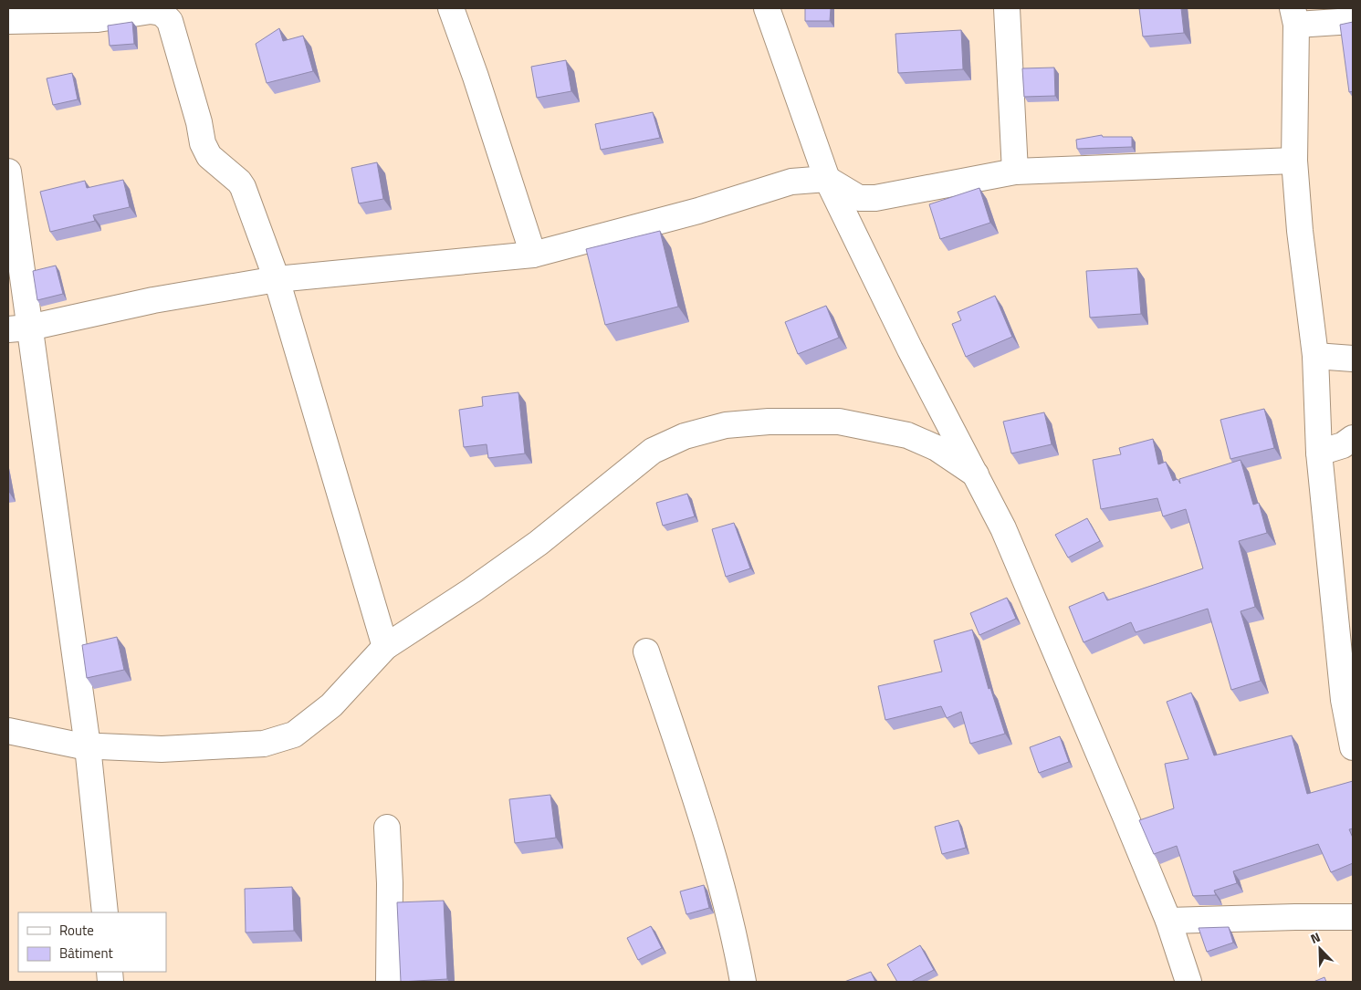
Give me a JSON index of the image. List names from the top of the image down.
{
  "legend": ["Route", "Bâtiment"],
  "north": "top left"
}
